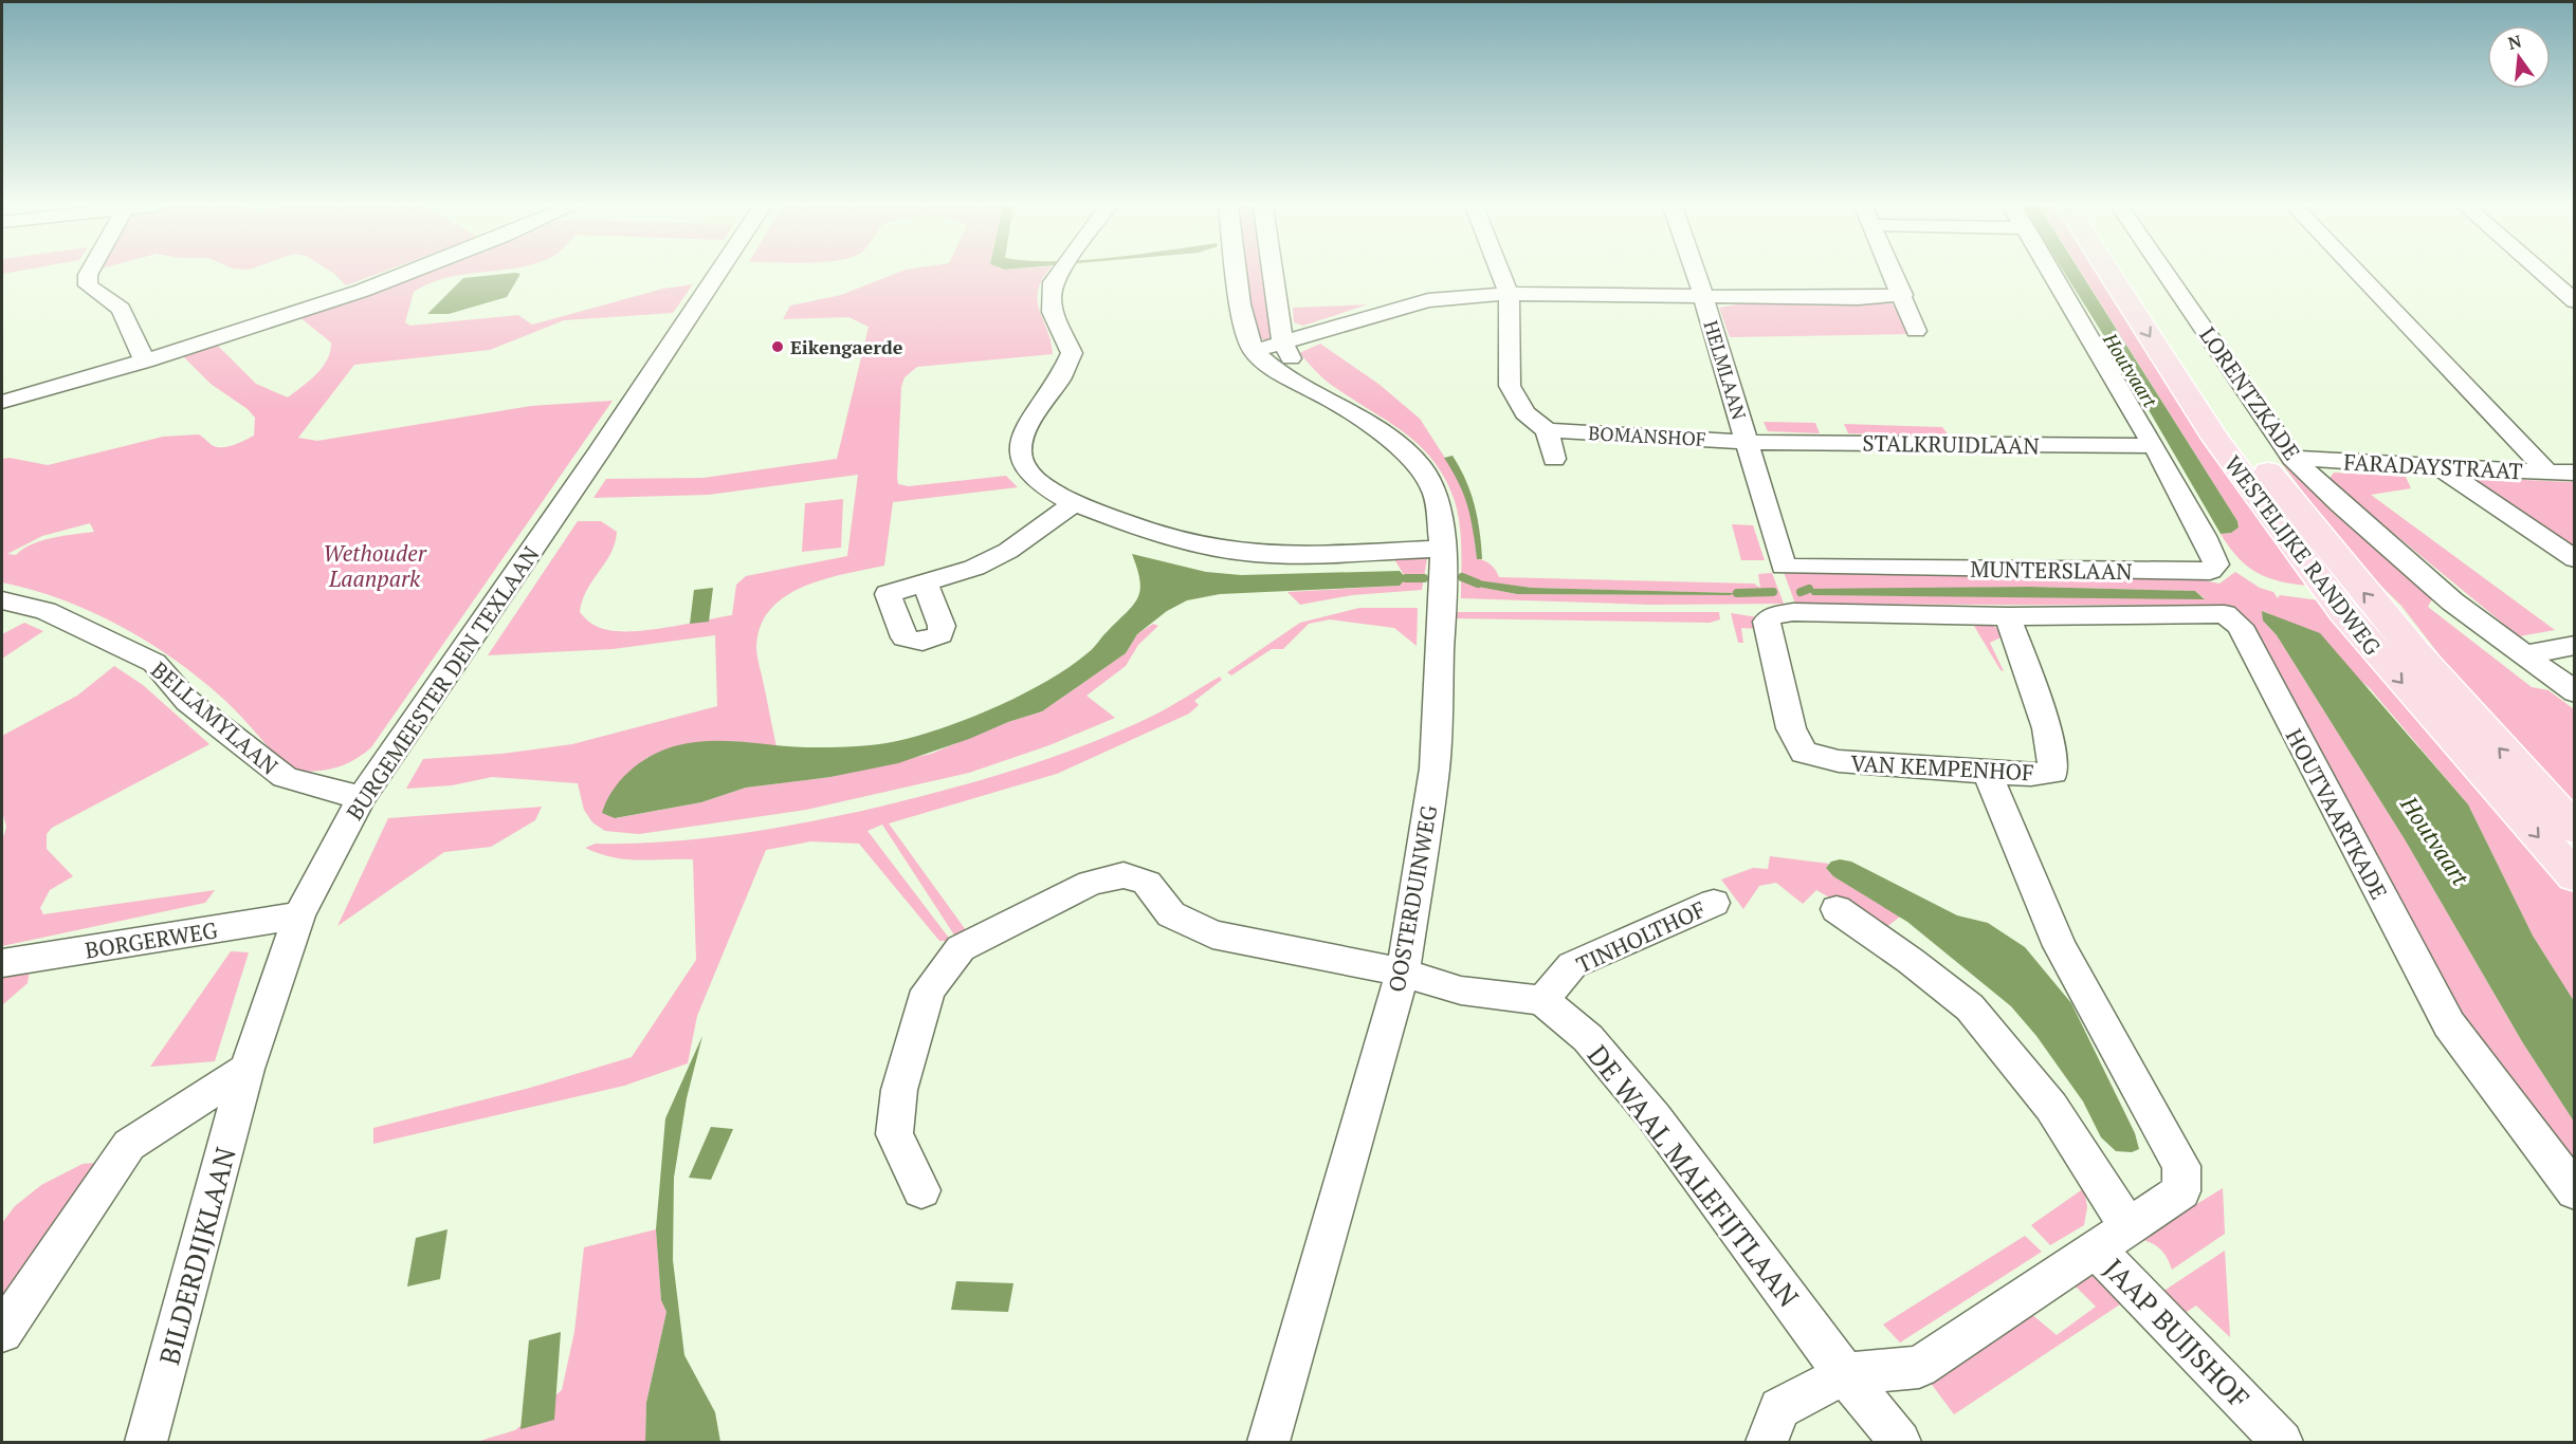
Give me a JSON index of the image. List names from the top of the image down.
{
  "streets": {
    "main road": ["WESTELIJKE RANDWEG"],
    "street": [
      "HELMLAAN",
      "LORENTZKADE",
      "BOMANSHOF",
      "STALKRUIDLAAN",
      "FARADAYSTRAAT",
      "MUNTERSLAAN",
      "BURGEMEESTER DEN TEXLAAN",
      "BELLAMYLAAN",
      "VAN KEMPENHOF",
      "HOUTVAARTKADE",
      "OOSTERDUINWEG",
      "TINHOLTHOF",
      "BORGERWEG",
      "DE WAAL MALEFIJTLAAN",
      "BILDERDIJKLAAN",
      "JAAP BUIJSHOF"
    ]
  },
  "crossings": [
    ["HELMLAAN", "BOMANSHOF"],
    ["HELMLAAN", "STALKRUIDLAAN"],
    ["HELMLAAN", "MUNTERSLAAN"],
    ["LORENTZKADE", "FARADAYSTRAAT"],
    ["BOMANSHOF", "STALKRUIDLAAN"],
    ["STALKRUIDLAAN", "MUNTERSLAAN"],
    ["BURGEMEESTER DEN TEXLAAN", "BELLAMYLAAN"],
    ["BURGEMEESTER DEN TEXLAAN", "BORGERWEG"],
    ["BURGEMEESTER DEN TEXLAAN", "BILDERDIJKLAAN"],
    ["VAN KEMPENHOF", "HOUTVAARTKADE"],
    ["TINHOLTHOF", "DE WAAL MALEFIJTLAAN"]
  ],
  "water": ["Houtvaart"],
  "parks": ["Wethouder Laanpark"],
  "places": ["Eikengaerde"],
  "north": "top"
}
